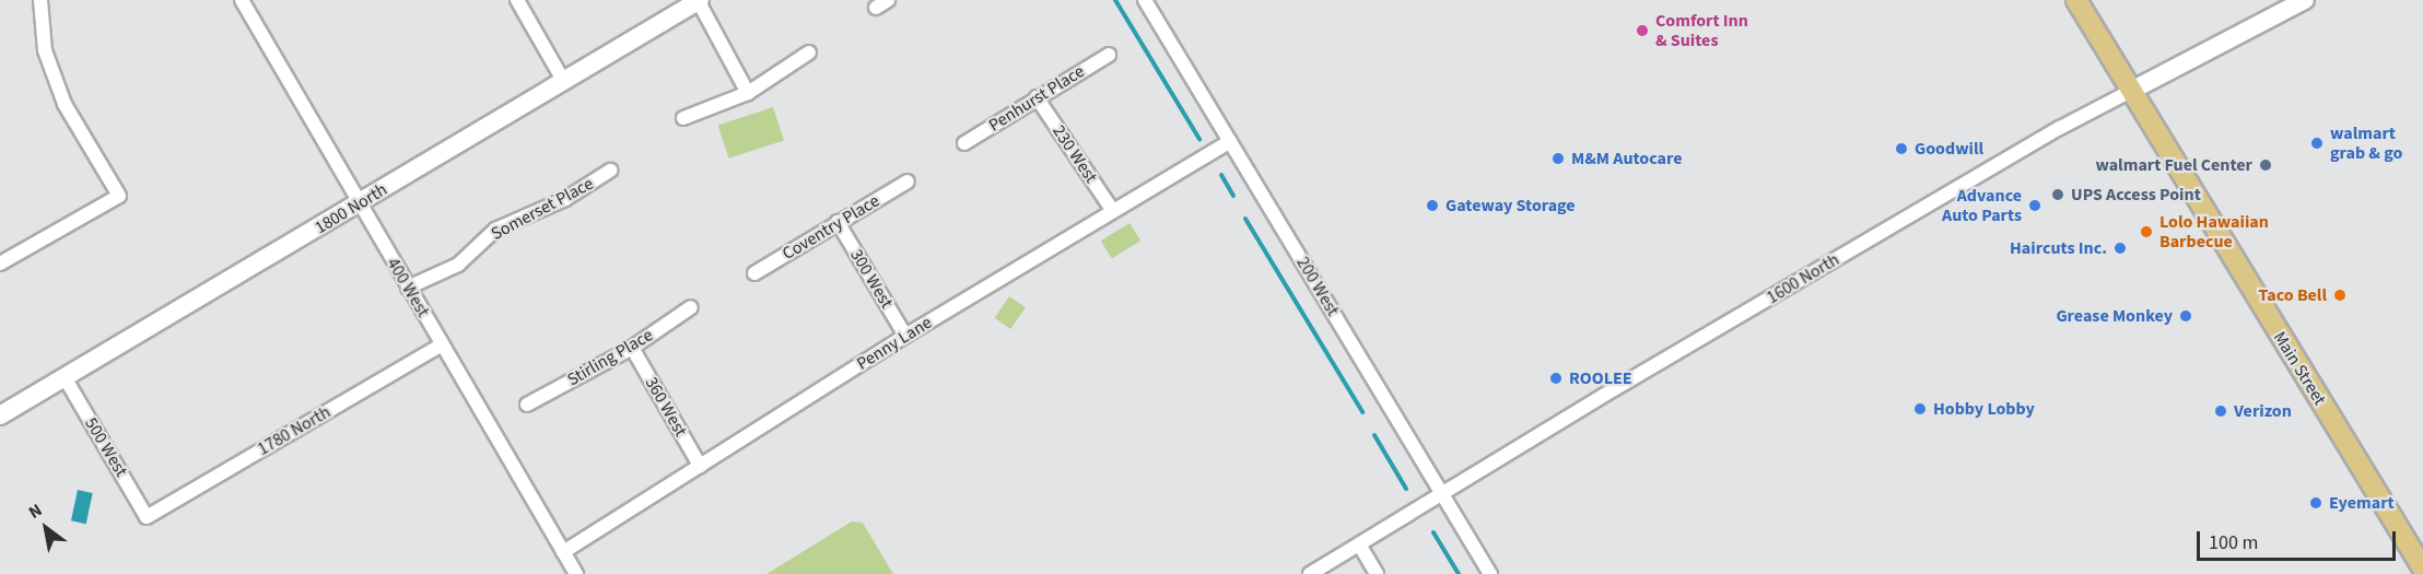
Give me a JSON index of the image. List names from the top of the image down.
{
  "streets": {
    "main road": ["Main Street"],
    "street": [
      "Penhurst Place",
      "230 West",
      "1800 North",
      "Somerset Place",
      "Coventry Place",
      "300 West",
      "1600 North",
      "200 West",
      "400 West",
      "Penny Lane",
      "Stirling Place",
      "360 West",
      "1780 North",
      "500 West"
    ]
  },
  "crossings": [
    ["Penhurst Place", "230 West"],
    ["230 West", "Penny Lane"],
    ["1800 North", "400 West"],
    ["1800 North", "500 West"],
    ["Somerset Place", "400 West"],
    ["Coventry Place", "300 West"],
    ["300 West", "Penny Lane"],
    ["1600 North", "200 West"],
    ["1600 North", "Main Street"],
    ["200 West", "Penny Lane"],
    ["400 West", "Penny Lane"],
    ["400 West", "1780 North"],
    ["Penny Lane", "360 West"],
    ["Stirling Place", "360 West"],
    ["1780 North", "500 West"]
  ],
  "places": [
    "Comfort Inn & Suites",
    "walmart grab & go",
    "Goodwill",
    "M&M Autocare",
    "walmart Fuel Center",
    "UPS Access Point",
    "Gateway Storage",
    "Advance Auto Parts",
    "Lolo Hawaiian Barbecue",
    "Haircuts Inc.",
    "Taco Bell",
    "Grease Monkey",
    "ROOLEE",
    "Hobby Lobby",
    "Verizon",
    "Eyemart"
  ],
  "scale_bar": "100 m",
  "north": "top left"
}
